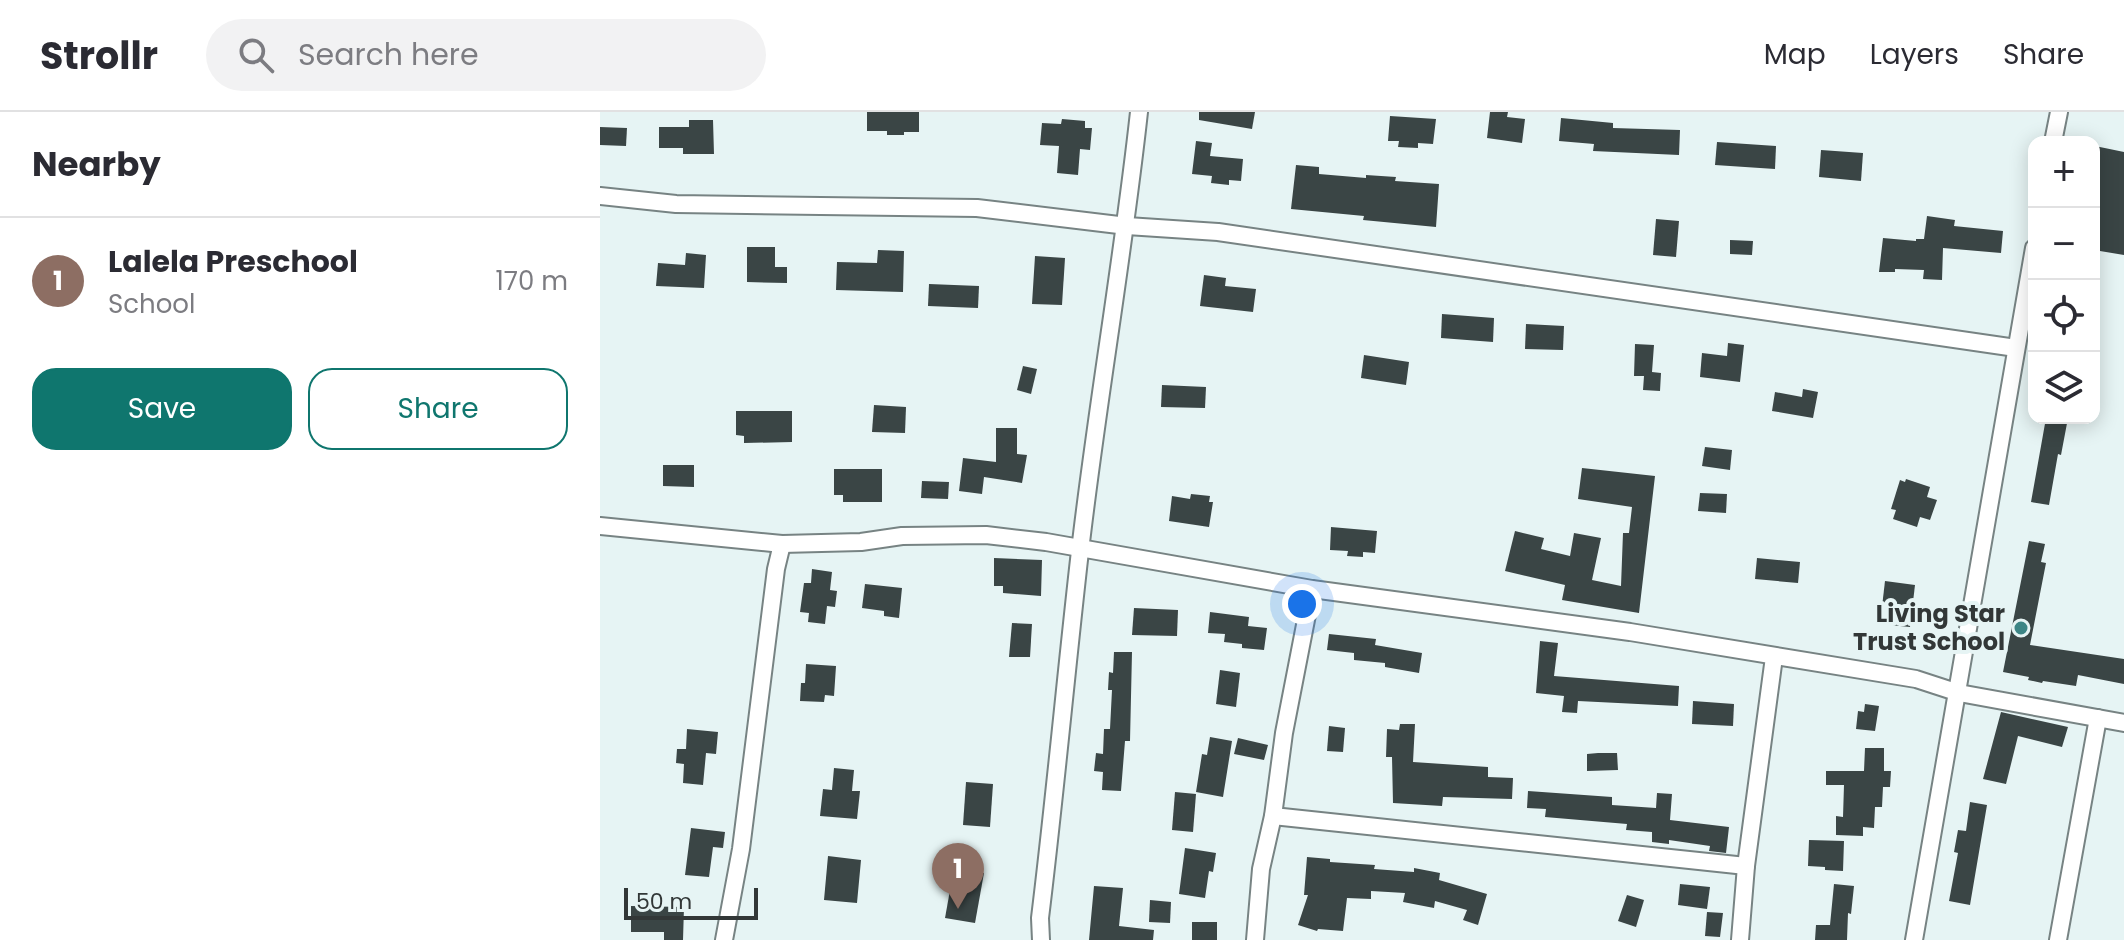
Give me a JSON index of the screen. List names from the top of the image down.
{
  "places": ["Living Star Trust School"],
  "scale_bar": "50 m",
  "page": {
    "header": "Strollr",
    "search": "Search here",
    "nav": ["Map", "Layers", "Share"],
    "heading": "Nearby",
    "map_buttons": ["+", "−"],
    "list": [
      {
        "mark": "1",
        "name": "Lalela Preschool",
        "note": "School",
        "value": "170 m"
      }
    ],
    "buttons": ["Save", "Share"],
    "pins": "1",
    "scale": "50 m"
  }
}
